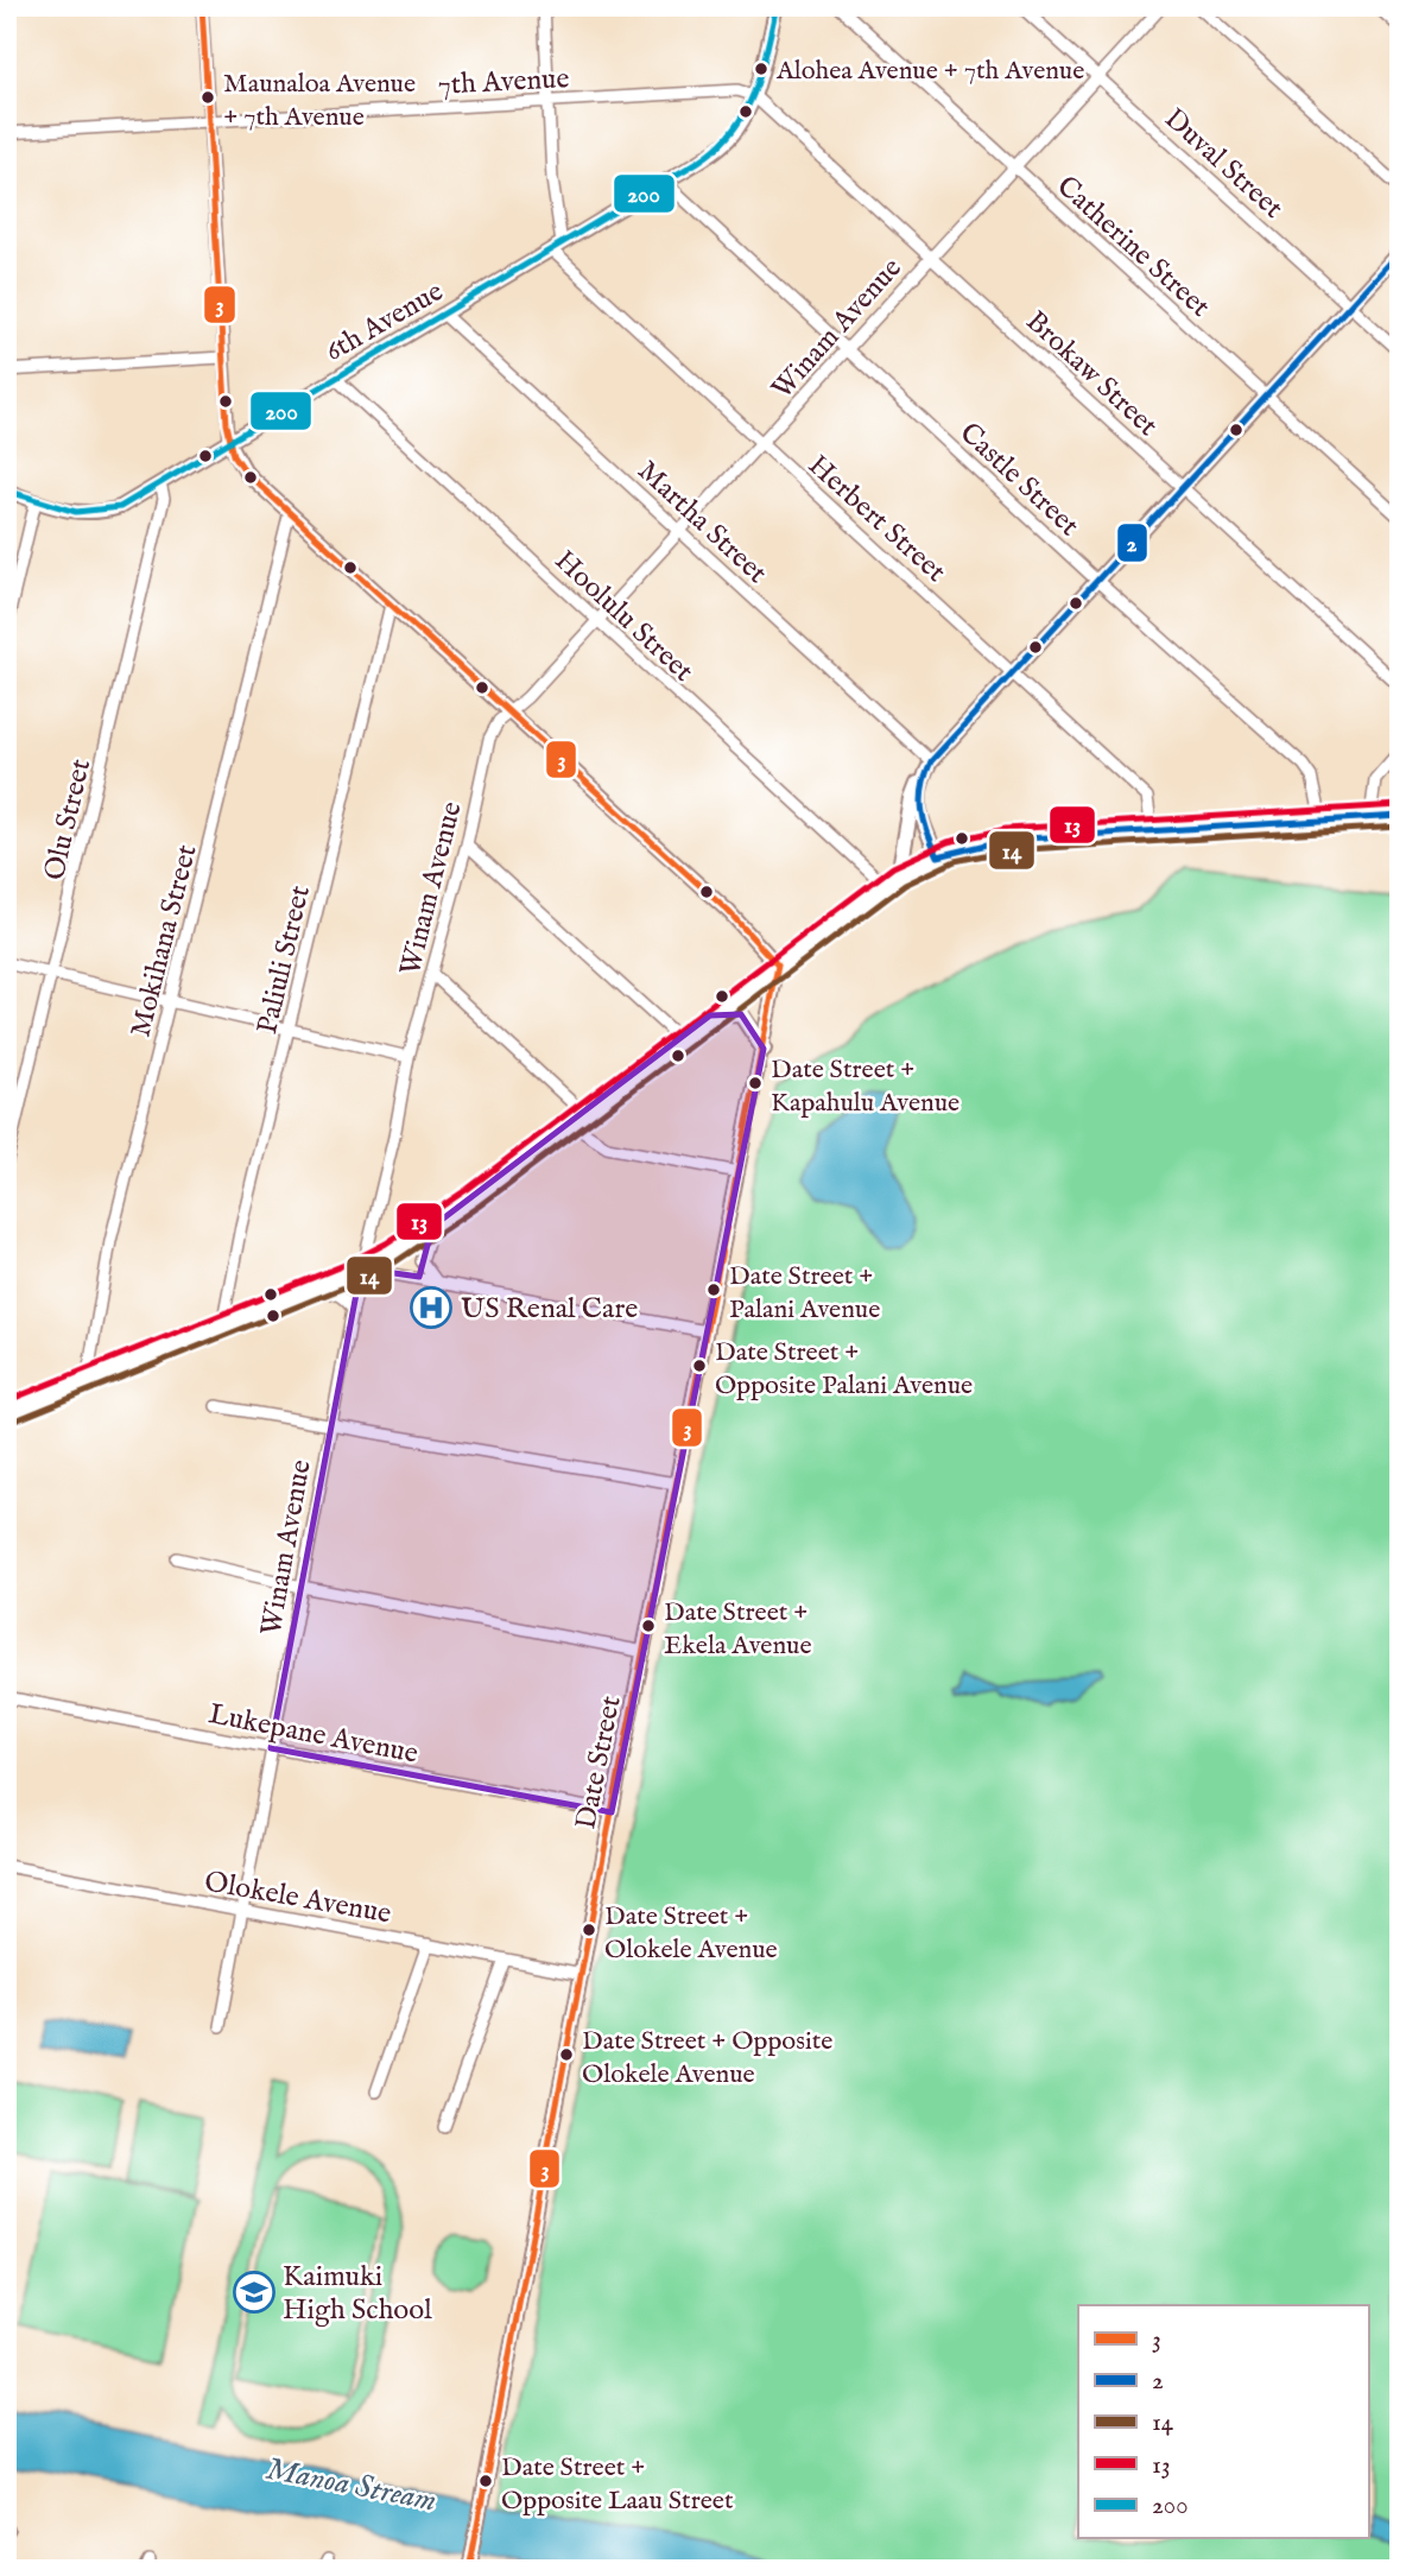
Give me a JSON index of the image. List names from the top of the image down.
{
  "streets": {
    "street": [
      "7th Avenue",
      "Duval Street",
      "Catherine Street",
      "6th Avenue",
      "Winam Avenue",
      "Brokaw Street",
      "Castle Street",
      "Herbert Street",
      "Martha Street",
      "Hoolulu Street",
      "Olu Street",
      "Mokihana Street",
      "Paliuli Street",
      "Lukepane Avenue",
      "Date Street",
      "Olokele Avenue"
    ]
  },
  "crossings": [
    ["7th Avenue", "6th Avenue"],
    ["7th Avenue", "Brokaw Street"],
    ["Duval Street", "Winam Avenue"],
    ["Catherine Street", "Winam Avenue"],
    ["6th Avenue", "Brokaw Street"],
    ["6th Avenue", "Castle Street"],
    ["6th Avenue", "Herbert Street"],
    ["6th Avenue", "Martha Street"],
    ["6th Avenue", "Hoolulu Street"],
    ["6th Avenue", "Olu Street"],
    ["Winam Avenue", "Brokaw Street"],
    ["Winam Avenue", "Castle Street"],
    ["Winam Avenue", "Herbert Street"],
    ["Winam Avenue", "Martha Street"],
    ["Winam Avenue", "Hoolulu Street"],
    ["Winam Avenue", "Lukepane Avenue"],
    ["Winam Avenue", "Olokele Avenue"],
    ["Lukepane Avenue", "Date Street"],
    ["Date Street", "Olokele Avenue"]
  ],
  "water": ["Manoa Stream"],
  "places": {
    "other": [
      "Alohea Avenue + 7th Avenue",
      "Maunaloa Avenue + 7th Avenue",
      "Date Street + Kapahulu Avenue",
      "Date Street + Palani Avenue",
      "Date Street + Opposite Palani Avenue",
      "Date Street + Ekela Avenue",
      "Date Street + Olokele Avenue",
      "Date Street + Opposite Olokele Avenue",
      "Date Street + Opposite Laau Street"
    ],
    "hospital": ["US Renal Care"],
    "school or university": ["Kaimuki High School"]
  },
  "lines": [
    "transit line 3",
    "transit line 200",
    "transit line 2",
    "transit line 13",
    "transit line 14"
  ],
  "legend": [
    "3",
    "2",
    "14",
    "13",
    "200"
  ]
}
